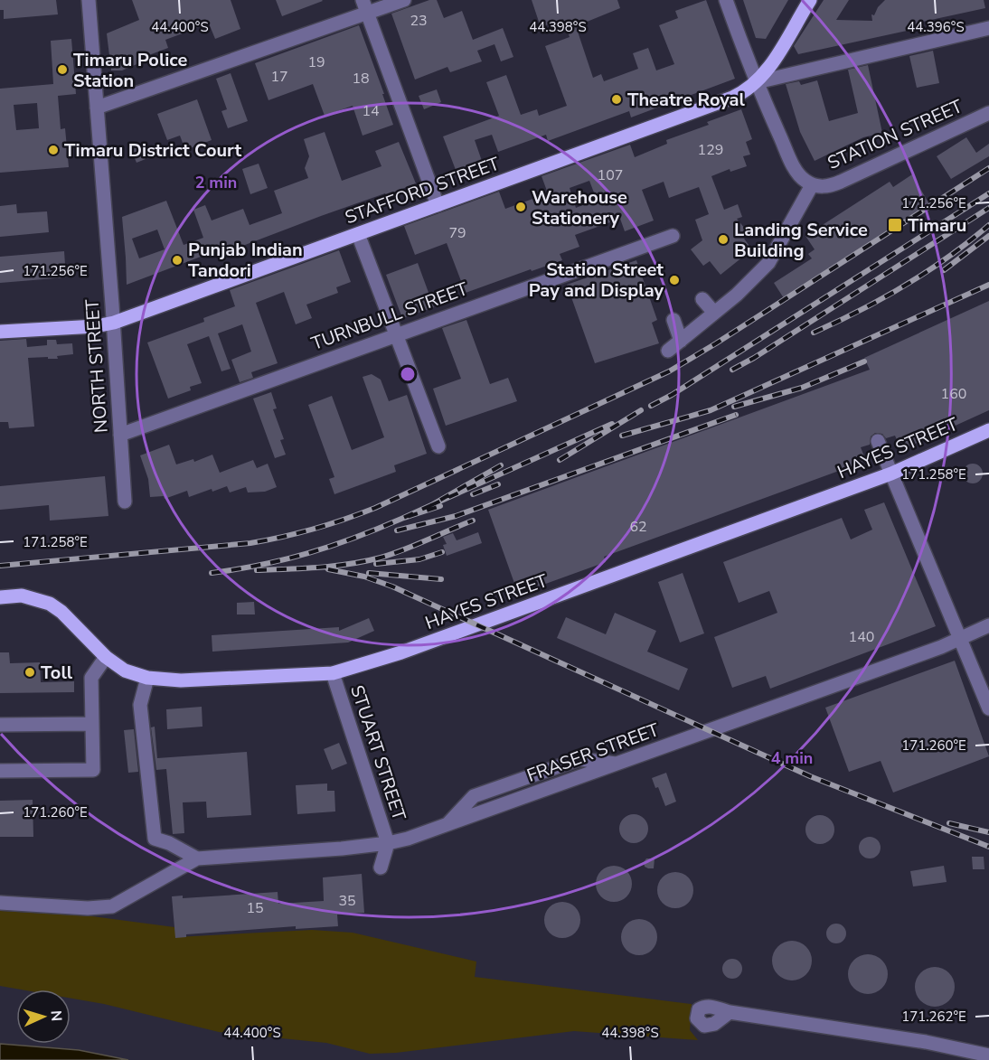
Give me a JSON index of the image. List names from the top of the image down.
{
  "streets": {
    "main road": ["STAFFORD STREET", "HAYES STREET"],
    "street": [
      "STATION STREET",
      "TURNBULL STREET",
      "NORTH STREET",
      "STUART STREET",
      "FRASER STREET"
    ]
  },
  "crossings": [
    ["STAFFORD STREET", "NORTH STREET"],
    ["TURNBULL STREET", "NORTH STREET"],
    ["HAYES STREET", "STUART STREET"],
    ["STUART STREET", "FRASER STREET"]
  ],
  "places": {
    "other": [
      "Timaru Police Station",
      "Theatre Royal",
      "Timaru District Court",
      "Warehouse Stationery",
      "Landing Service Building",
      "Punjab Indian Tandori",
      "Station Street Pay and Display",
      "Toll"
    ],
    "transit": ["Timaru"]
  },
  "house_numbers": [
    "23",
    "19",
    "17",
    "18",
    "14",
    "129",
    "107",
    "79",
    "160",
    "62",
    "140",
    "35",
    "15"
  ],
  "north": "right",
  "coordinates": [
    "44.400°S",
    "44.398°S",
    "44.396°S",
    "171.256°E",
    "171.258°E",
    "171.260°E",
    "171.262°E"
  ],
  "rings": ["2 min", "4 min"]
}
